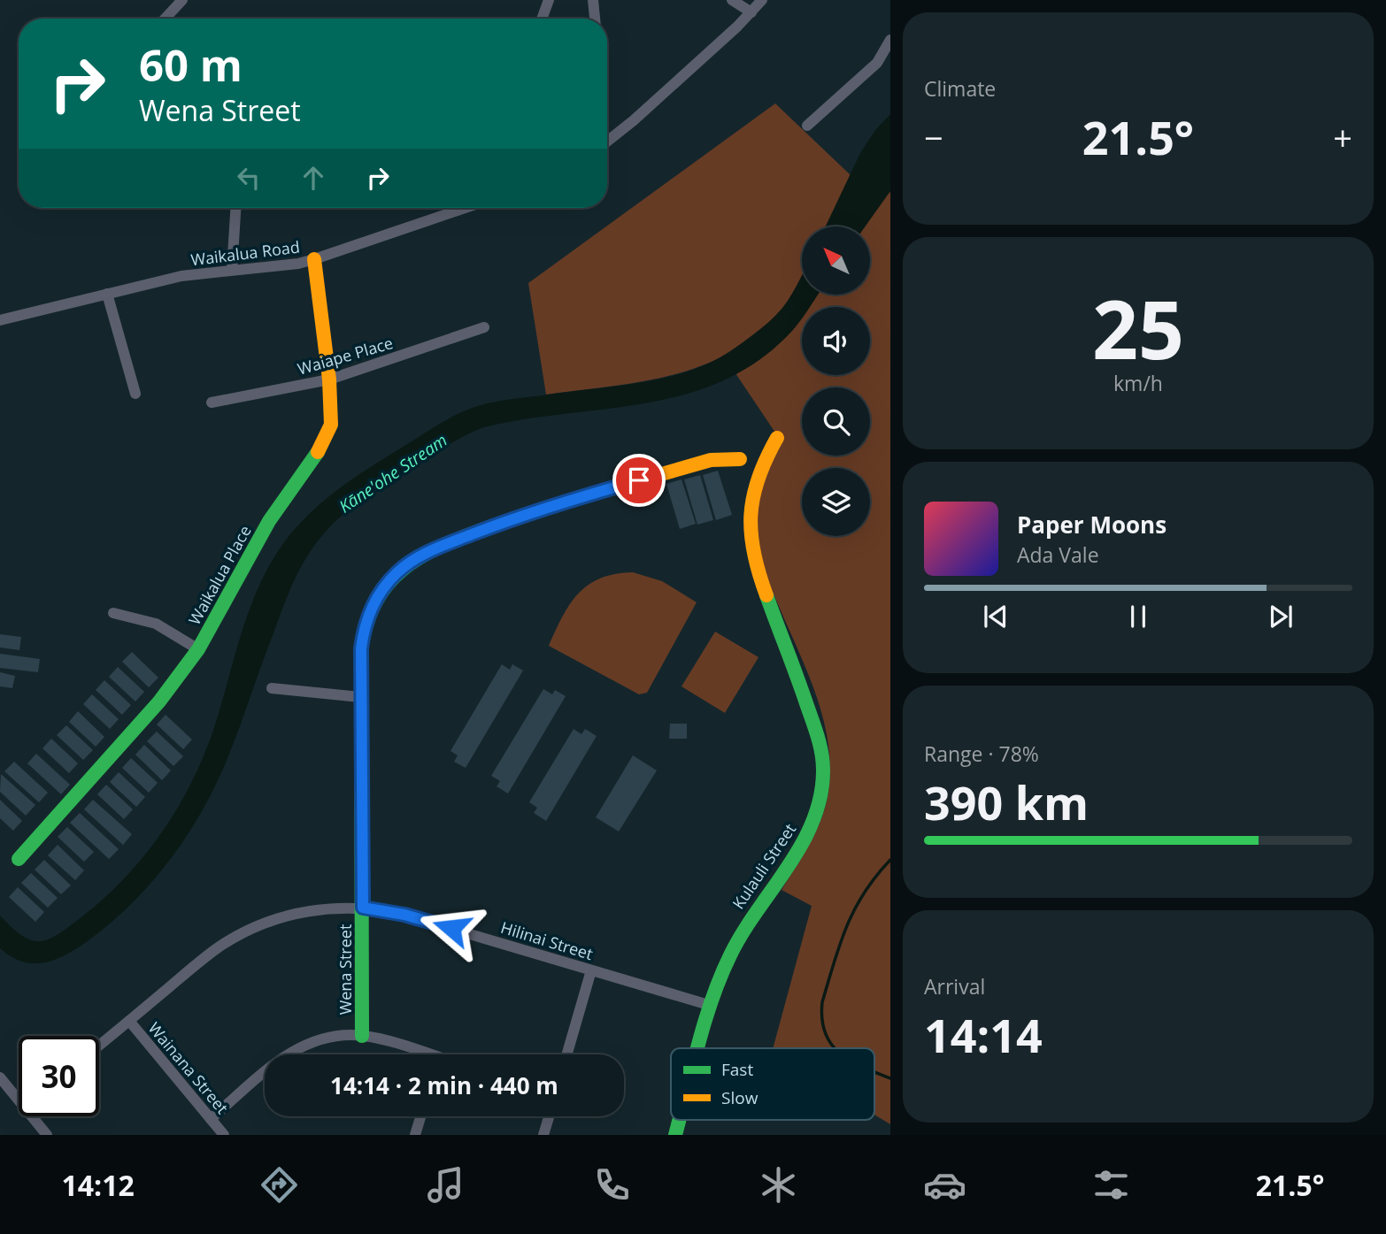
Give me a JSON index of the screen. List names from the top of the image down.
{
  "streets": {
    "street": [
      "Waikalua Road",
      "Waiape Place",
      "Waikalua Place",
      "Kulauli Street",
      "Hilinai Street",
      "Wena Street",
      "Wainana Street"
    ]
  },
  "crossings": [
    ["Waikalua Road", "Waikalua Place"],
    ["Waiape Place", "Waikalua Place"],
    ["Kulauli Street", "Hilinai Street"],
    ["Hilinai Street", "Wena Street"],
    ["Hilinai Street", "Wainana Street"]
  ],
  "water": ["Kāne'ohe Stream"],
  "legend": ["Fast", "Slow"],
  "north": "top left",
  "page": {
    "tile": [
      "Climate",
      ["25", "km/h"],
      ["Range · 78%", "390 km"],
      ["Arrival", "14:14"]
    ],
    "turn": ["60 m", "Wena Street"],
    "heat": ["−", "21.5°", "+"],
    "song": ["Paper Moons", "Ada Vale"],
    "limit": "30",
    "trip": "14:14 · 2 min · 440 m",
    "tabs": ["14:12", "21.5°"]
  }
}
